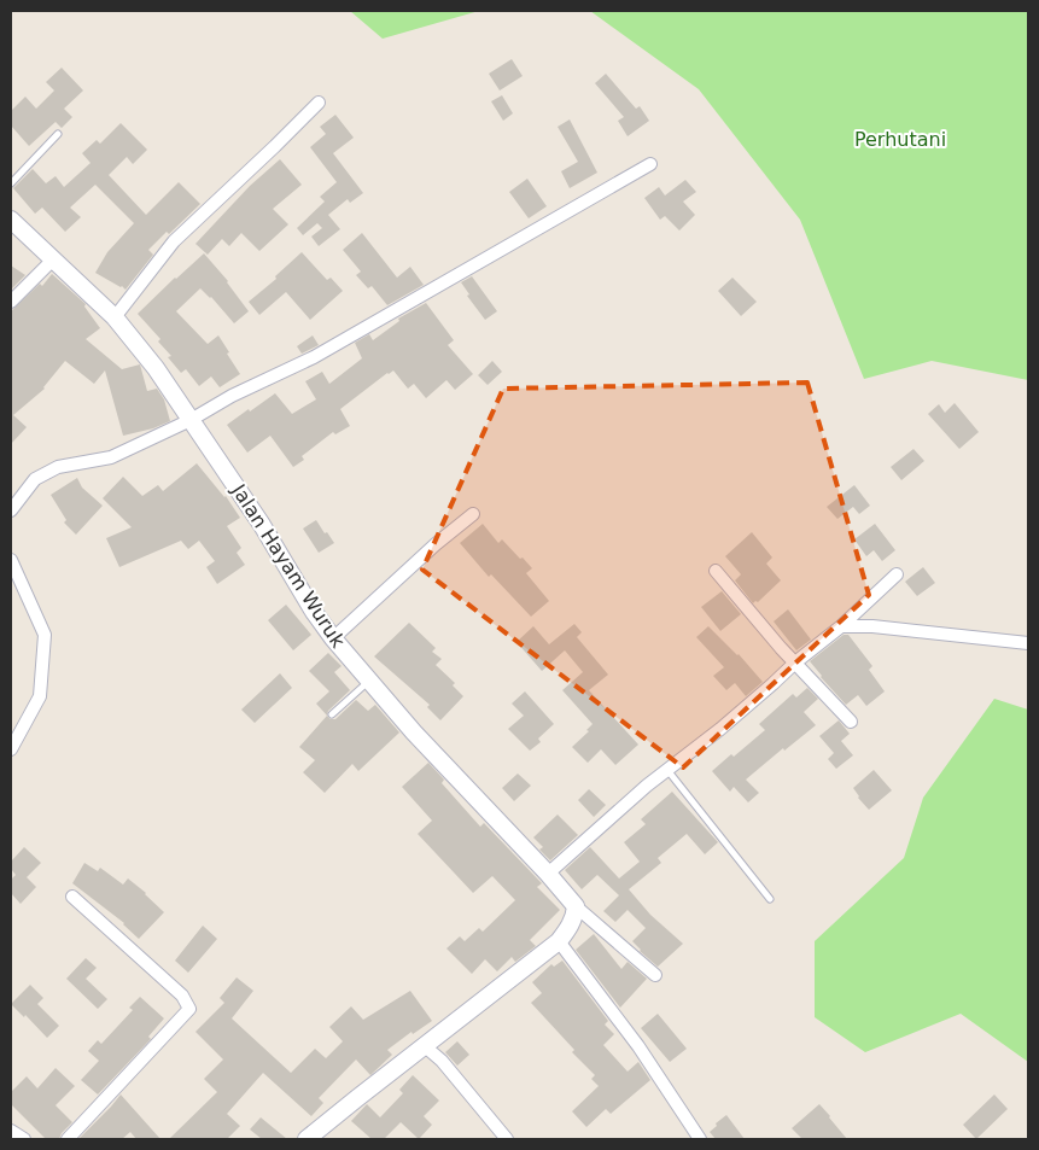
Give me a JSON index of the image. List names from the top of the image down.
{
  "streets": {
    "street": ["Jalan Hayam Wuruk"]
  },
  "parks": ["Perhutani"]
}
